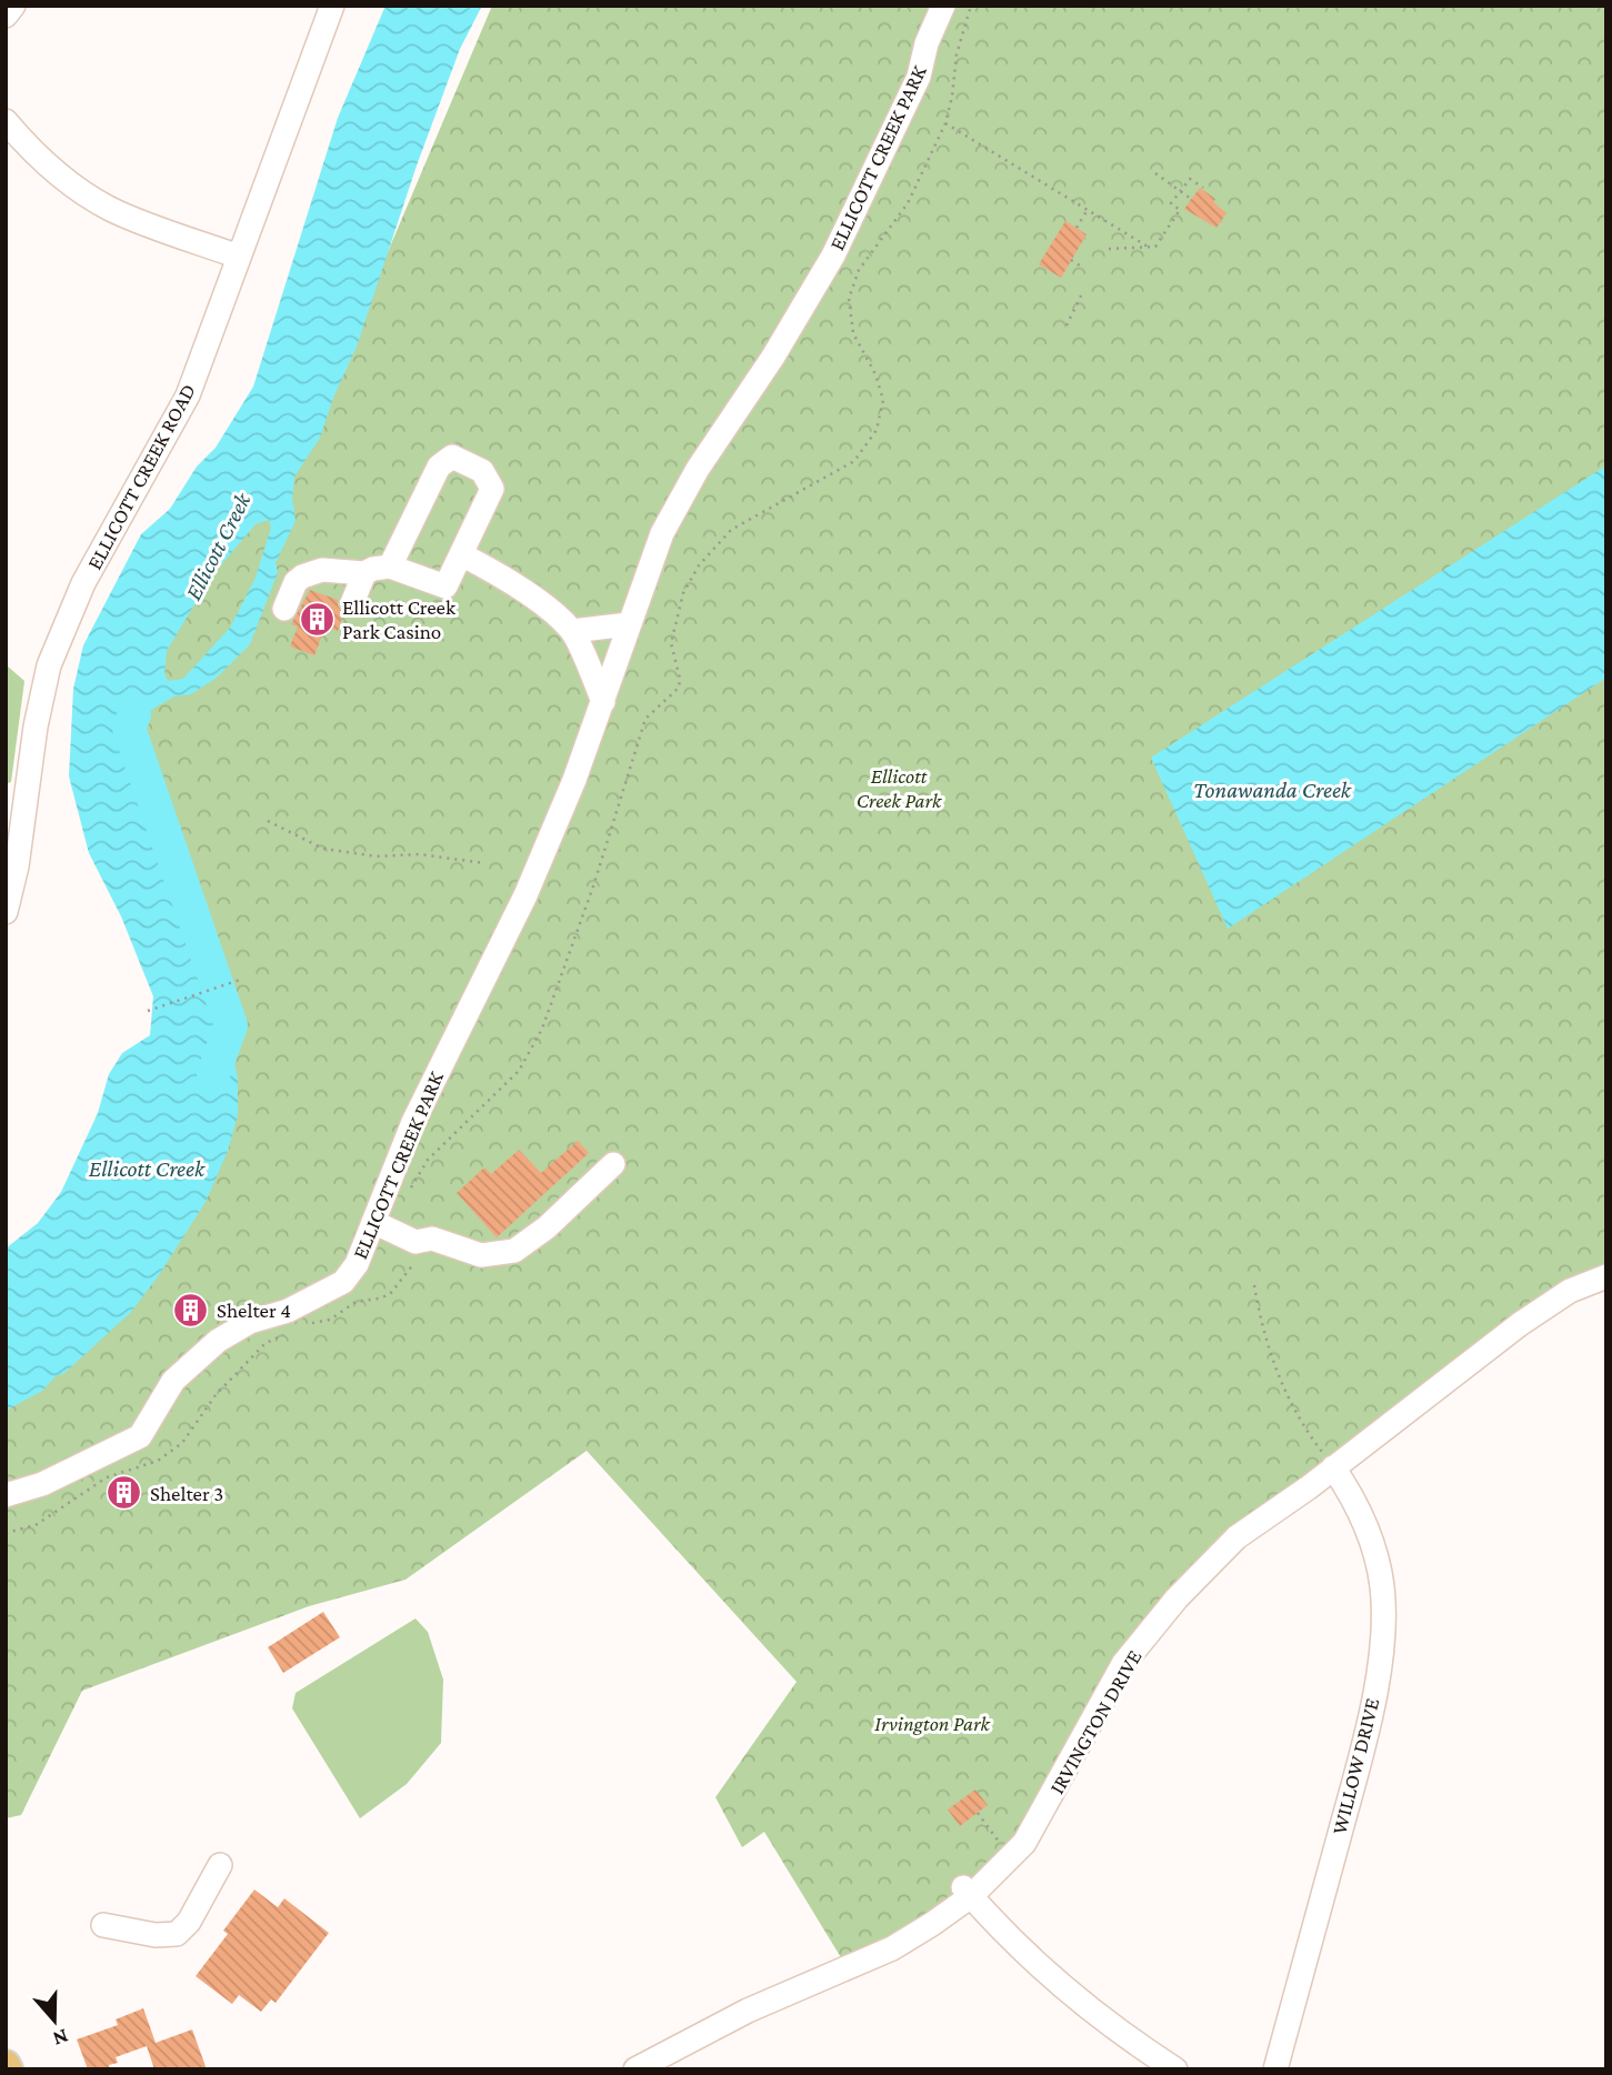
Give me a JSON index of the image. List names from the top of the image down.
{
  "streets": {
    "street": [
      "ELLICOTT CREEK PARK",
      "ELLICOTT CREEK ROAD",
      "IRVINGTON DRIVE",
      "WILLOW DRIVE"
    ]
  },
  "crossings": [
    ["IRVINGTON DRIVE", "WILLOW DRIVE"]
  ],
  "water": ["Ellicott Creek", "Tonawanda Creek"],
  "parks": ["Ellicott Creek Park", "Irvington Park"],
  "places": {
    "building": ["Ellicott Creek Park Casino", "Shelter 4", "Shelter 3"]
  },
  "north": "bottom"
}
